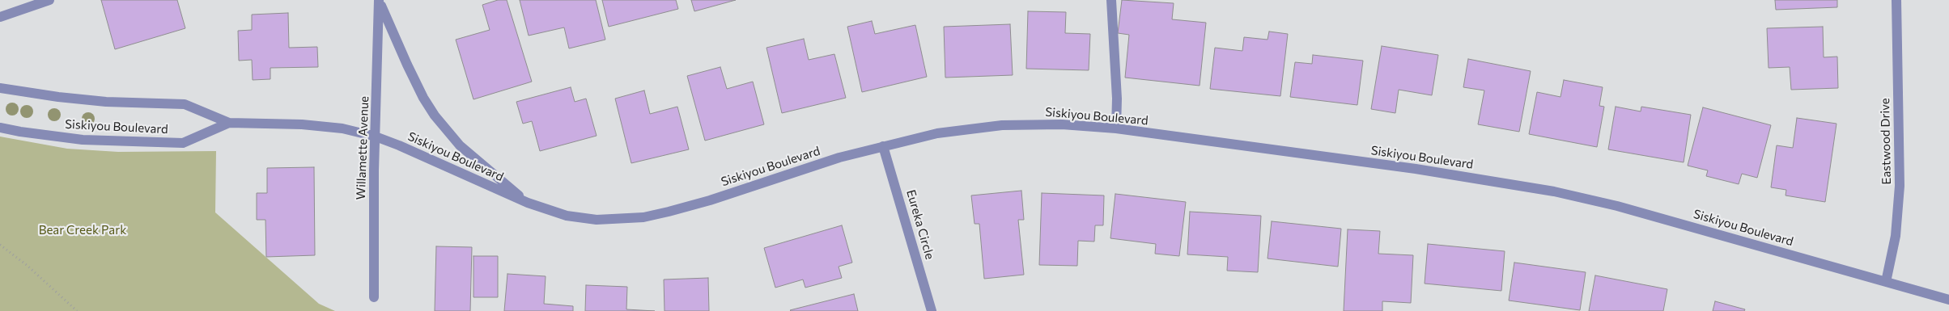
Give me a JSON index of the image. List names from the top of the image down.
{
  "streets": {
    "street": [
      "Siskiyou Boulevard",
      "Eastwood Drive",
      "Willamette Avenue",
      "Eureka Circle"
    ]
  },
  "crossings": [
    ["Siskiyou Boulevard", "Eastwood Drive"],
    ["Siskiyou Boulevard", "Willamette Avenue"],
    ["Siskiyou Boulevard", "Eureka Circle"]
  ],
  "parks": ["Bear Creek Park"]
}
